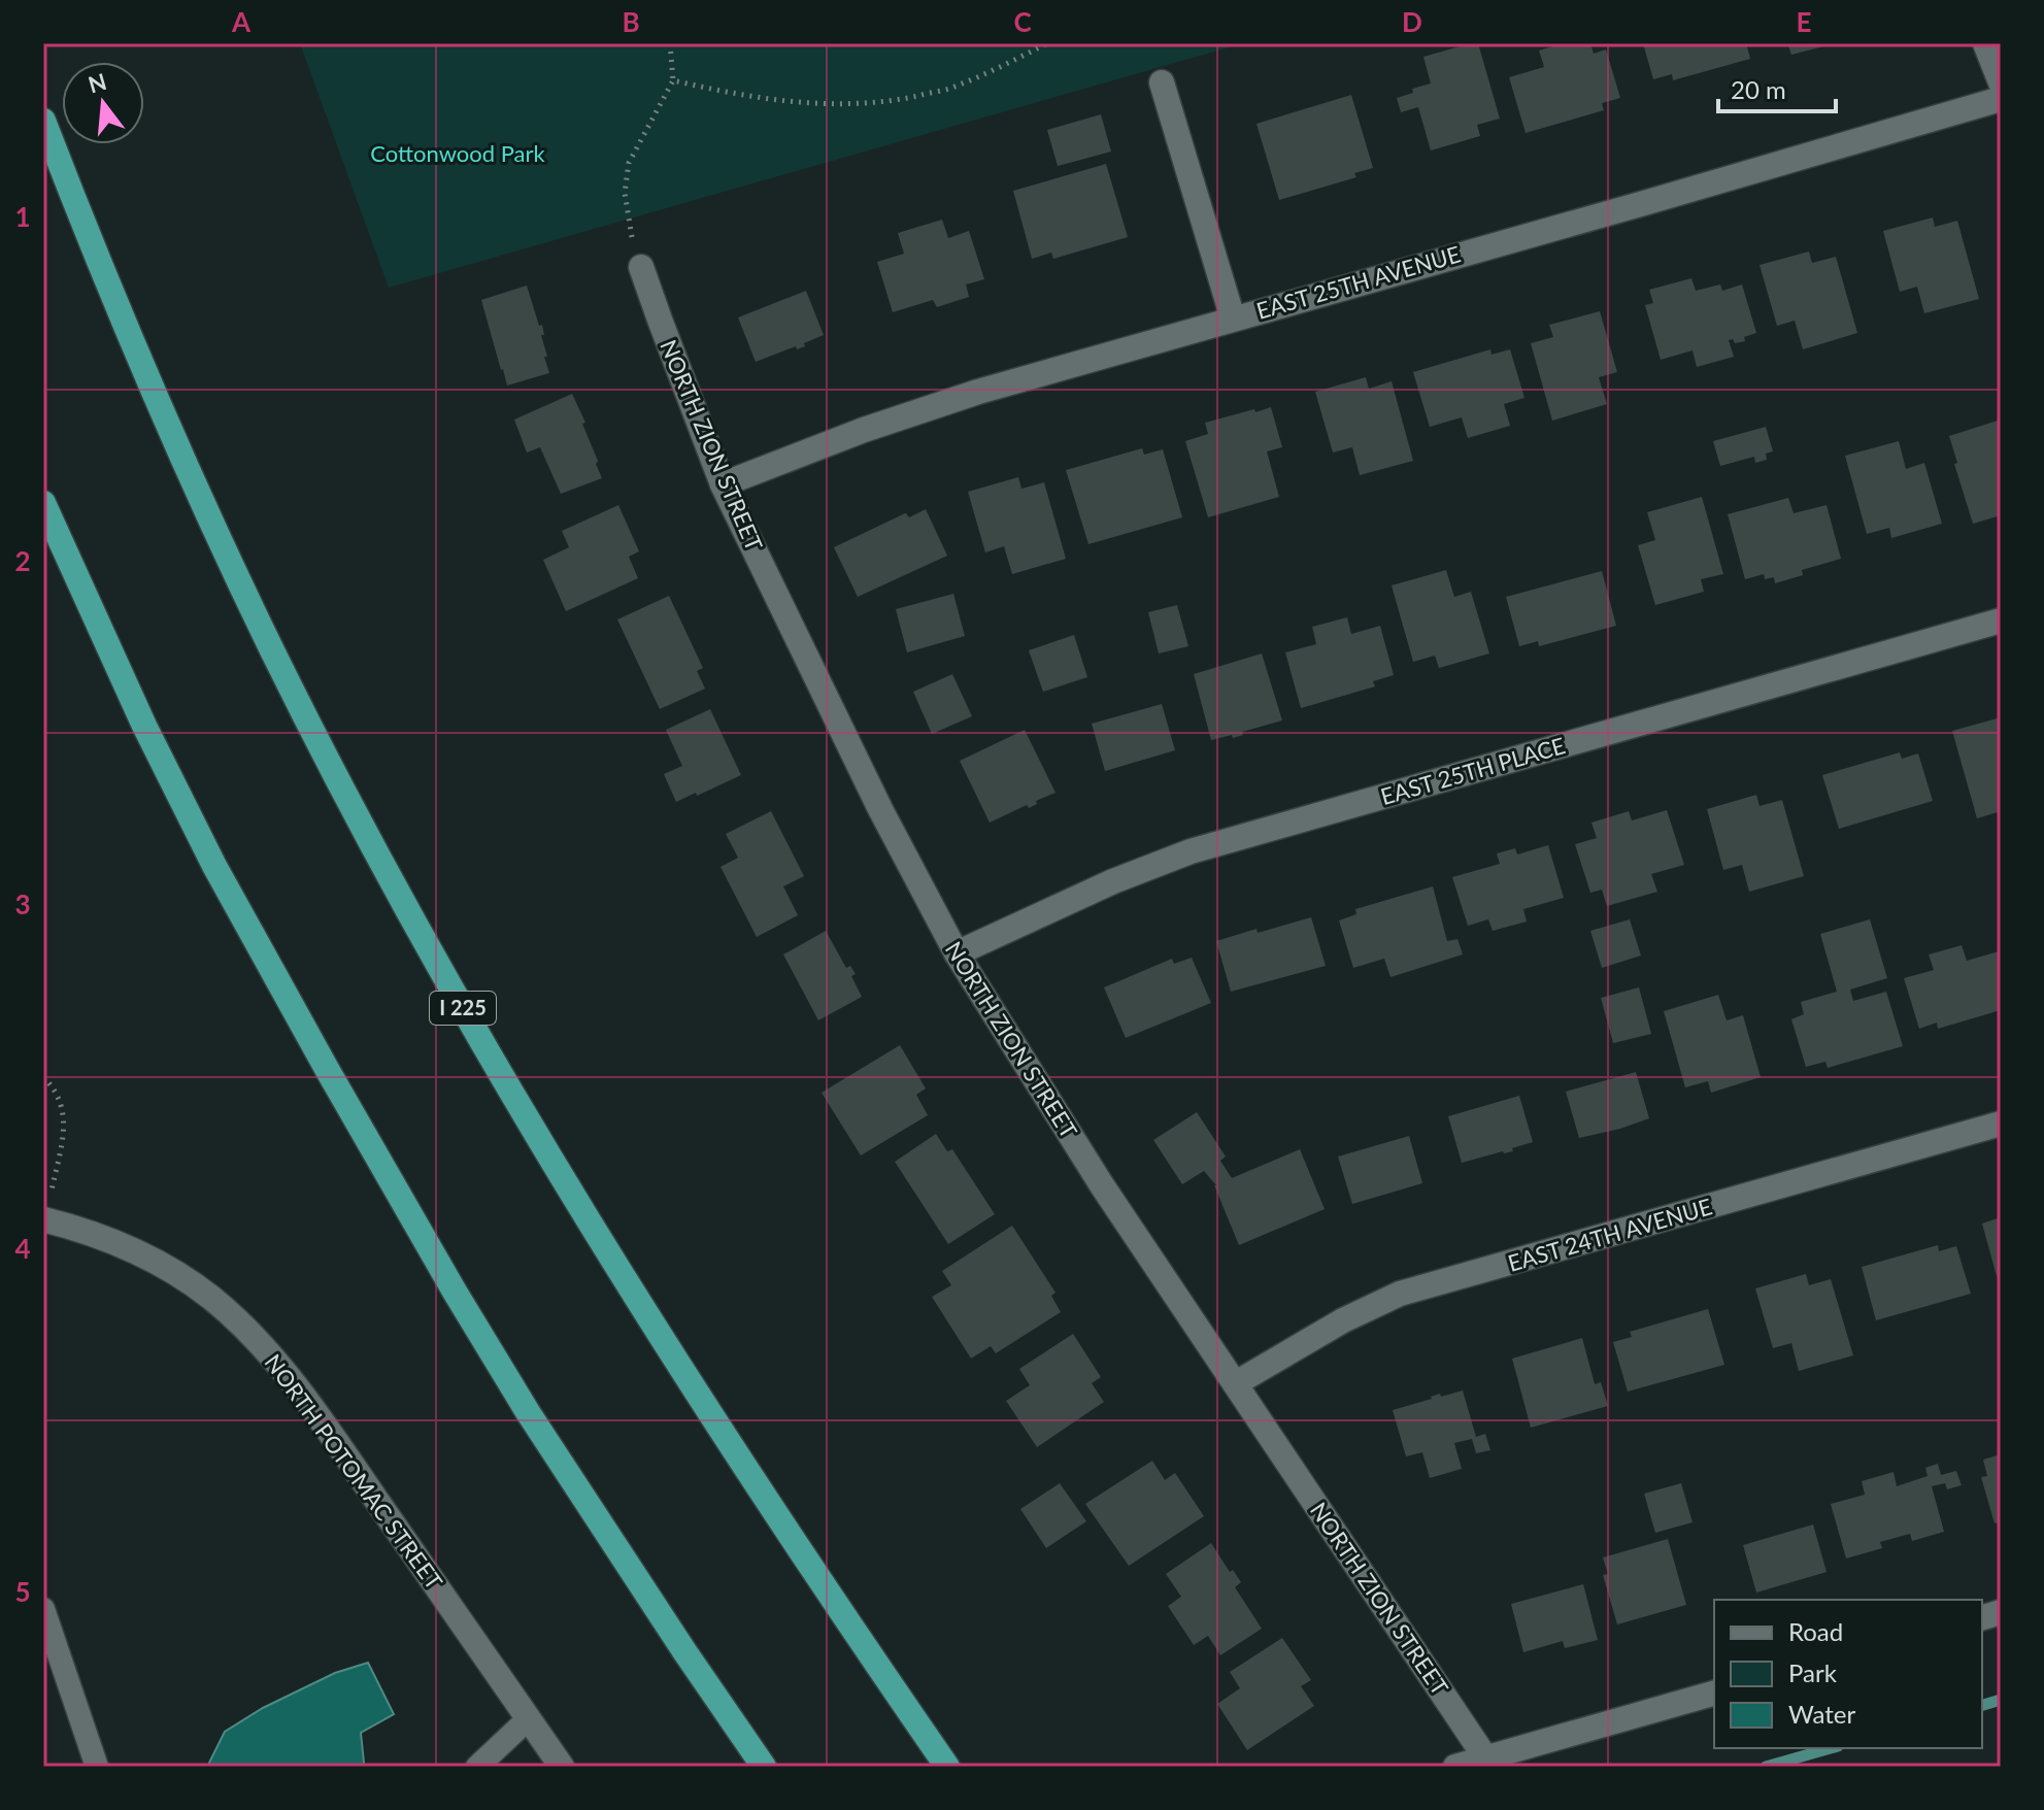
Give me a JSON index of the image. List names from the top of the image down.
{
  "streets": {
    "highway": ["I 225"],
    "street": [
      "EAST 25TH AVENUE",
      "NORTH ZION STREET",
      "EAST 25TH PLACE",
      "EAST 24TH AVENUE",
      "NORTH POTOMAC STREET"
    ]
  },
  "crossings": [
    ["EAST 25TH AVENUE", "NORTH ZION STREET"],
    ["NORTH ZION STREET", "EAST 25TH PLACE"],
    ["NORTH ZION STREET", "EAST 24TH AVENUE"]
  ],
  "parks": ["Cottonwood Park"],
  "legend": ["Road", "Park", "Water"],
  "scale_bar": "20 m",
  "north": "top",
  "grid": {
    "columns": [
      "A",
      "B",
      "C",
      "D",
      "E"
    ],
    "rows": [
      "1",
      "2",
      "3",
      "4",
      "5"
    ]
  }
}
